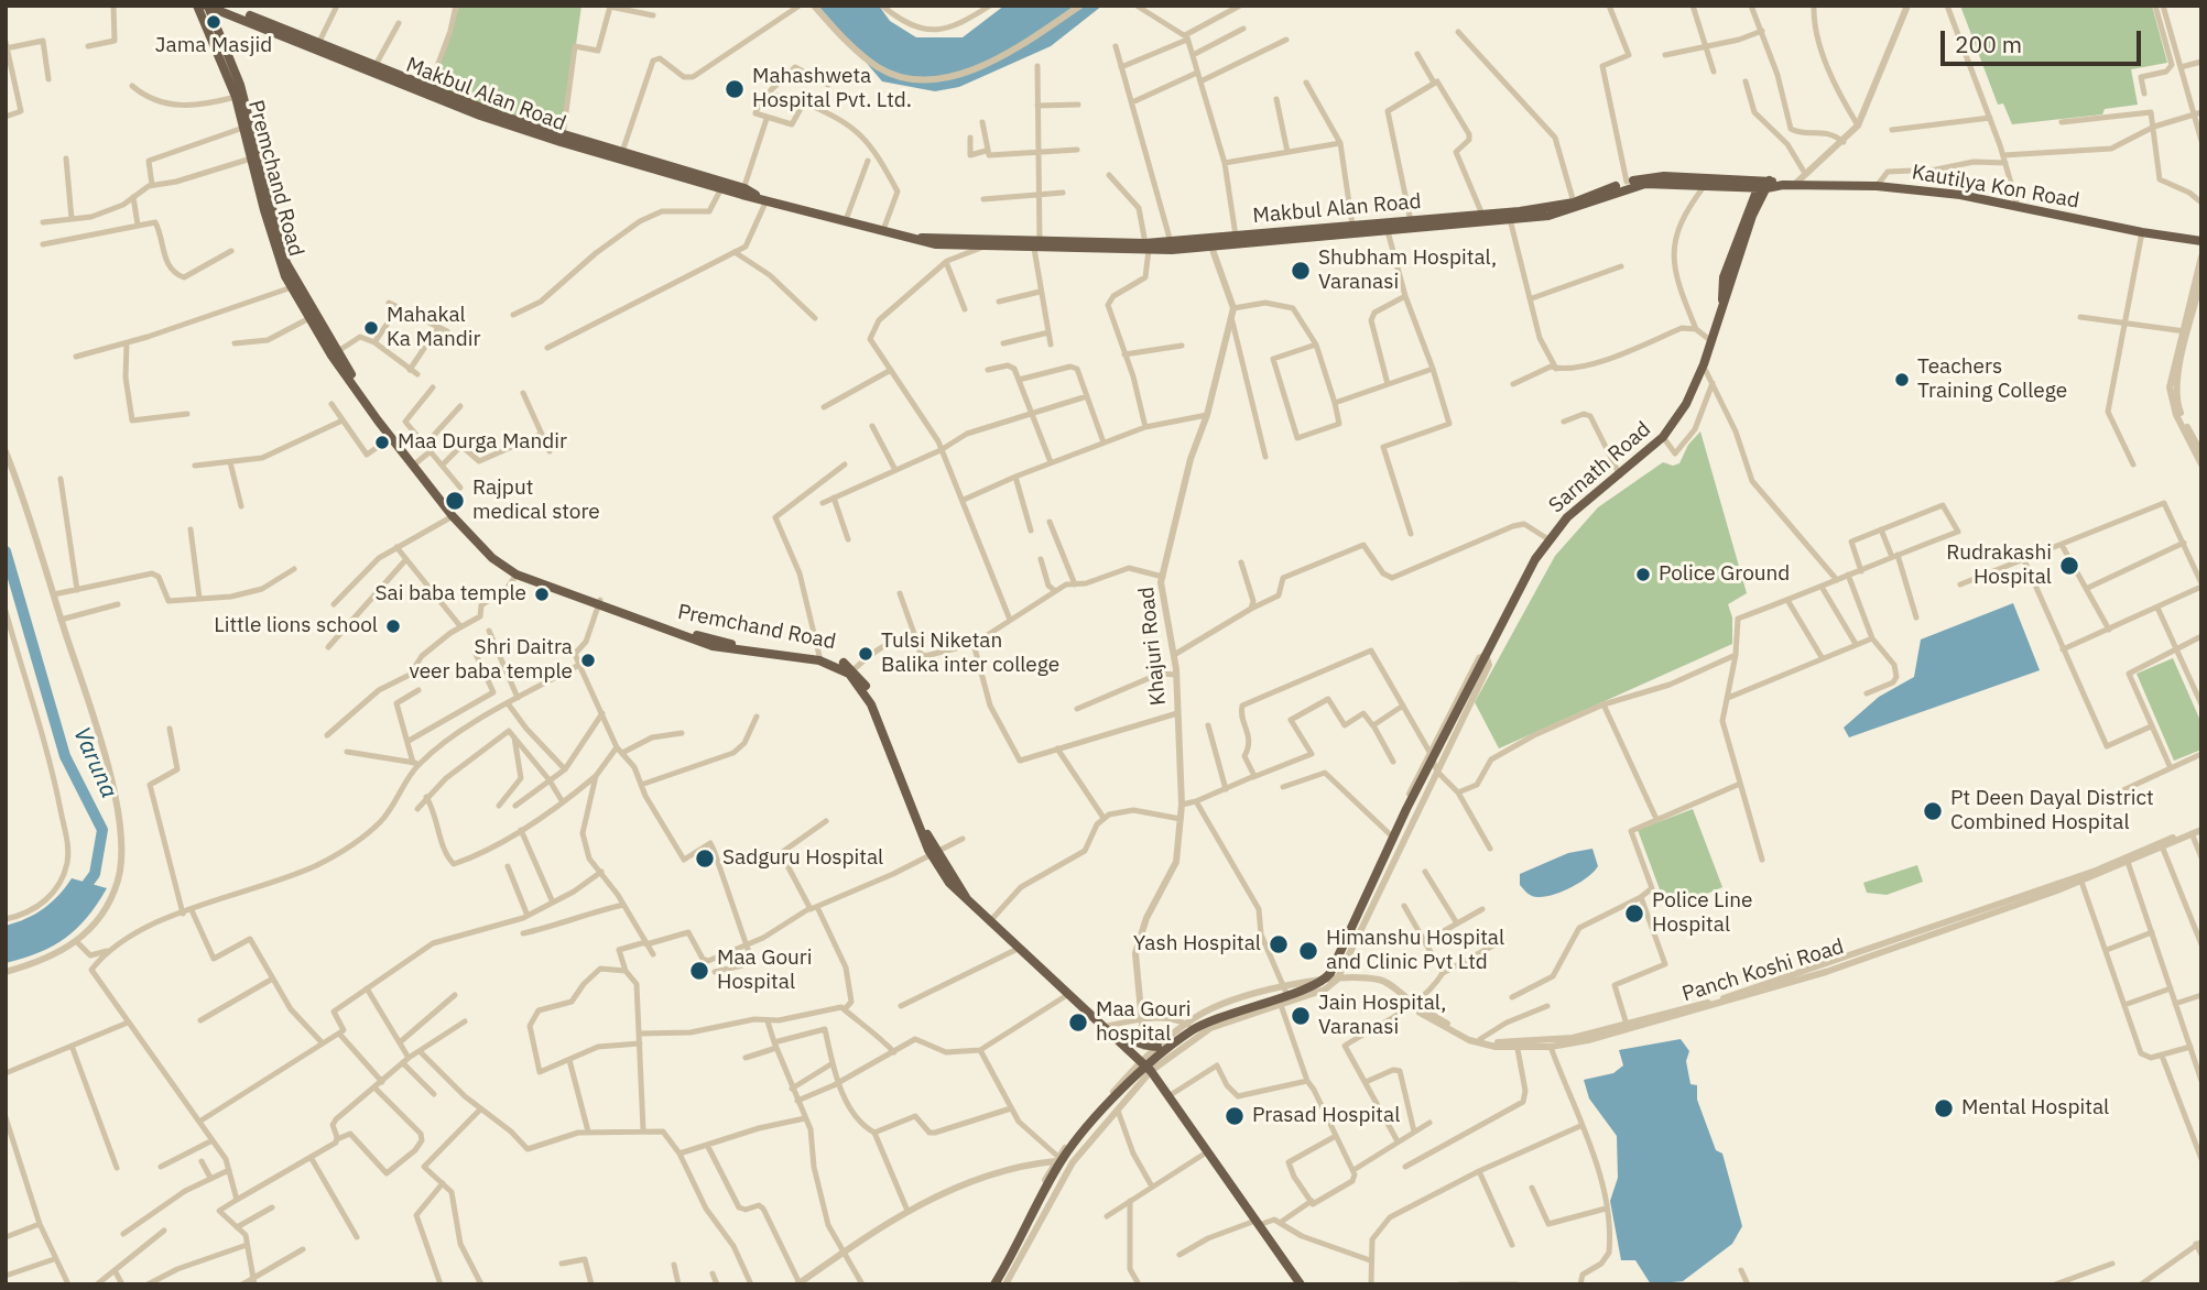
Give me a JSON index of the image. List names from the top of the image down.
{
  "streets": {
    "highway": [
      "Makbul Alan Road",
      "Premchand Road",
      "Kautilya Kon Road",
      "Sarnath Road"
    ],
    "street": ["Khajuri Road", "Panch Koshi Road"]
  },
  "crossings": [
    ["Makbul Alan Road", "Premchand Road"],
    ["Makbul Alan Road", "Kautilya Kon Road"],
    ["Makbul Alan Road", "Sarnath Road"],
    ["Premchand Road", "Panch Koshi Road"],
    ["Kautilya Kon Road", "Sarnath Road"],
    ["Sarnath Road", "Panch Koshi Road"]
  ],
  "water": ["Varuna"],
  "places": [
    "Jama Masjid",
    "Mahashweta Hospital Pvt. Ltd.",
    "Shubham Hospital, Varanasi",
    "Mahakal Ka Mandir",
    "Teachers Training College",
    "Maa Durga Mandir",
    "Rajput medical store",
    "Rudrakashi Hospital",
    "Police Ground",
    "Sai baba temple",
    "Little lions school",
    "Tulsi Niketan Balika inter college",
    "Shri Daitra veer baba temple",
    "Pt Deen Dayal District Combined Hospital",
    "Sadguru Hospital",
    "Police Line Hospital",
    "Yash Hospital",
    "Himanshu Hospital and Clinic Pvt Ltd",
    "Maa Gouri Hospital",
    "Jain Hospital, Varanasi",
    "Maa Gouri hospital",
    "Mental Hospital",
    "Prasad Hospital"
  ],
  "scale_bar": "200 m"
}
